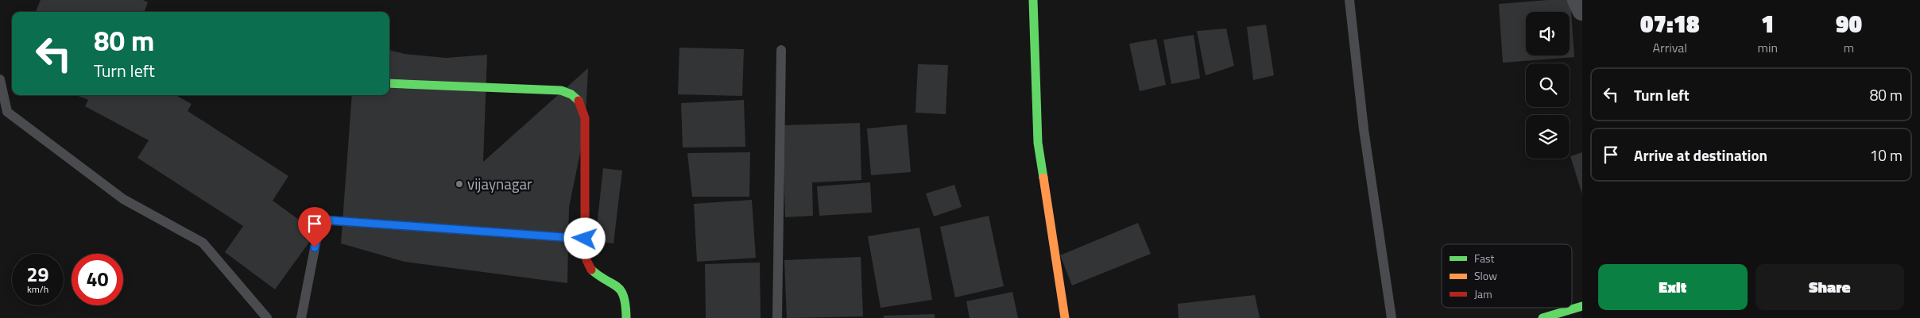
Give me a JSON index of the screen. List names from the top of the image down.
{
  "places": ["vijaynagar"],
  "legend": ["Fast", "Slow", "Jam"],
  "page": {
    "eta": [
      "07:18",
      "Arrival",
      "1",
      "min",
      "90",
      "m"
    ],
    "turn": ["80 m", "Turn left"],
    "list": [
      {
        "name": "Turn left",
        "value": "80 m"
      },
      {
        "name": "Arrive at destination",
        "value": "10 m"
      }
    ],
    "speed": "29 km/h",
    "limit": "40",
    "buttons": ["Exit", "Share"]
  }
}
